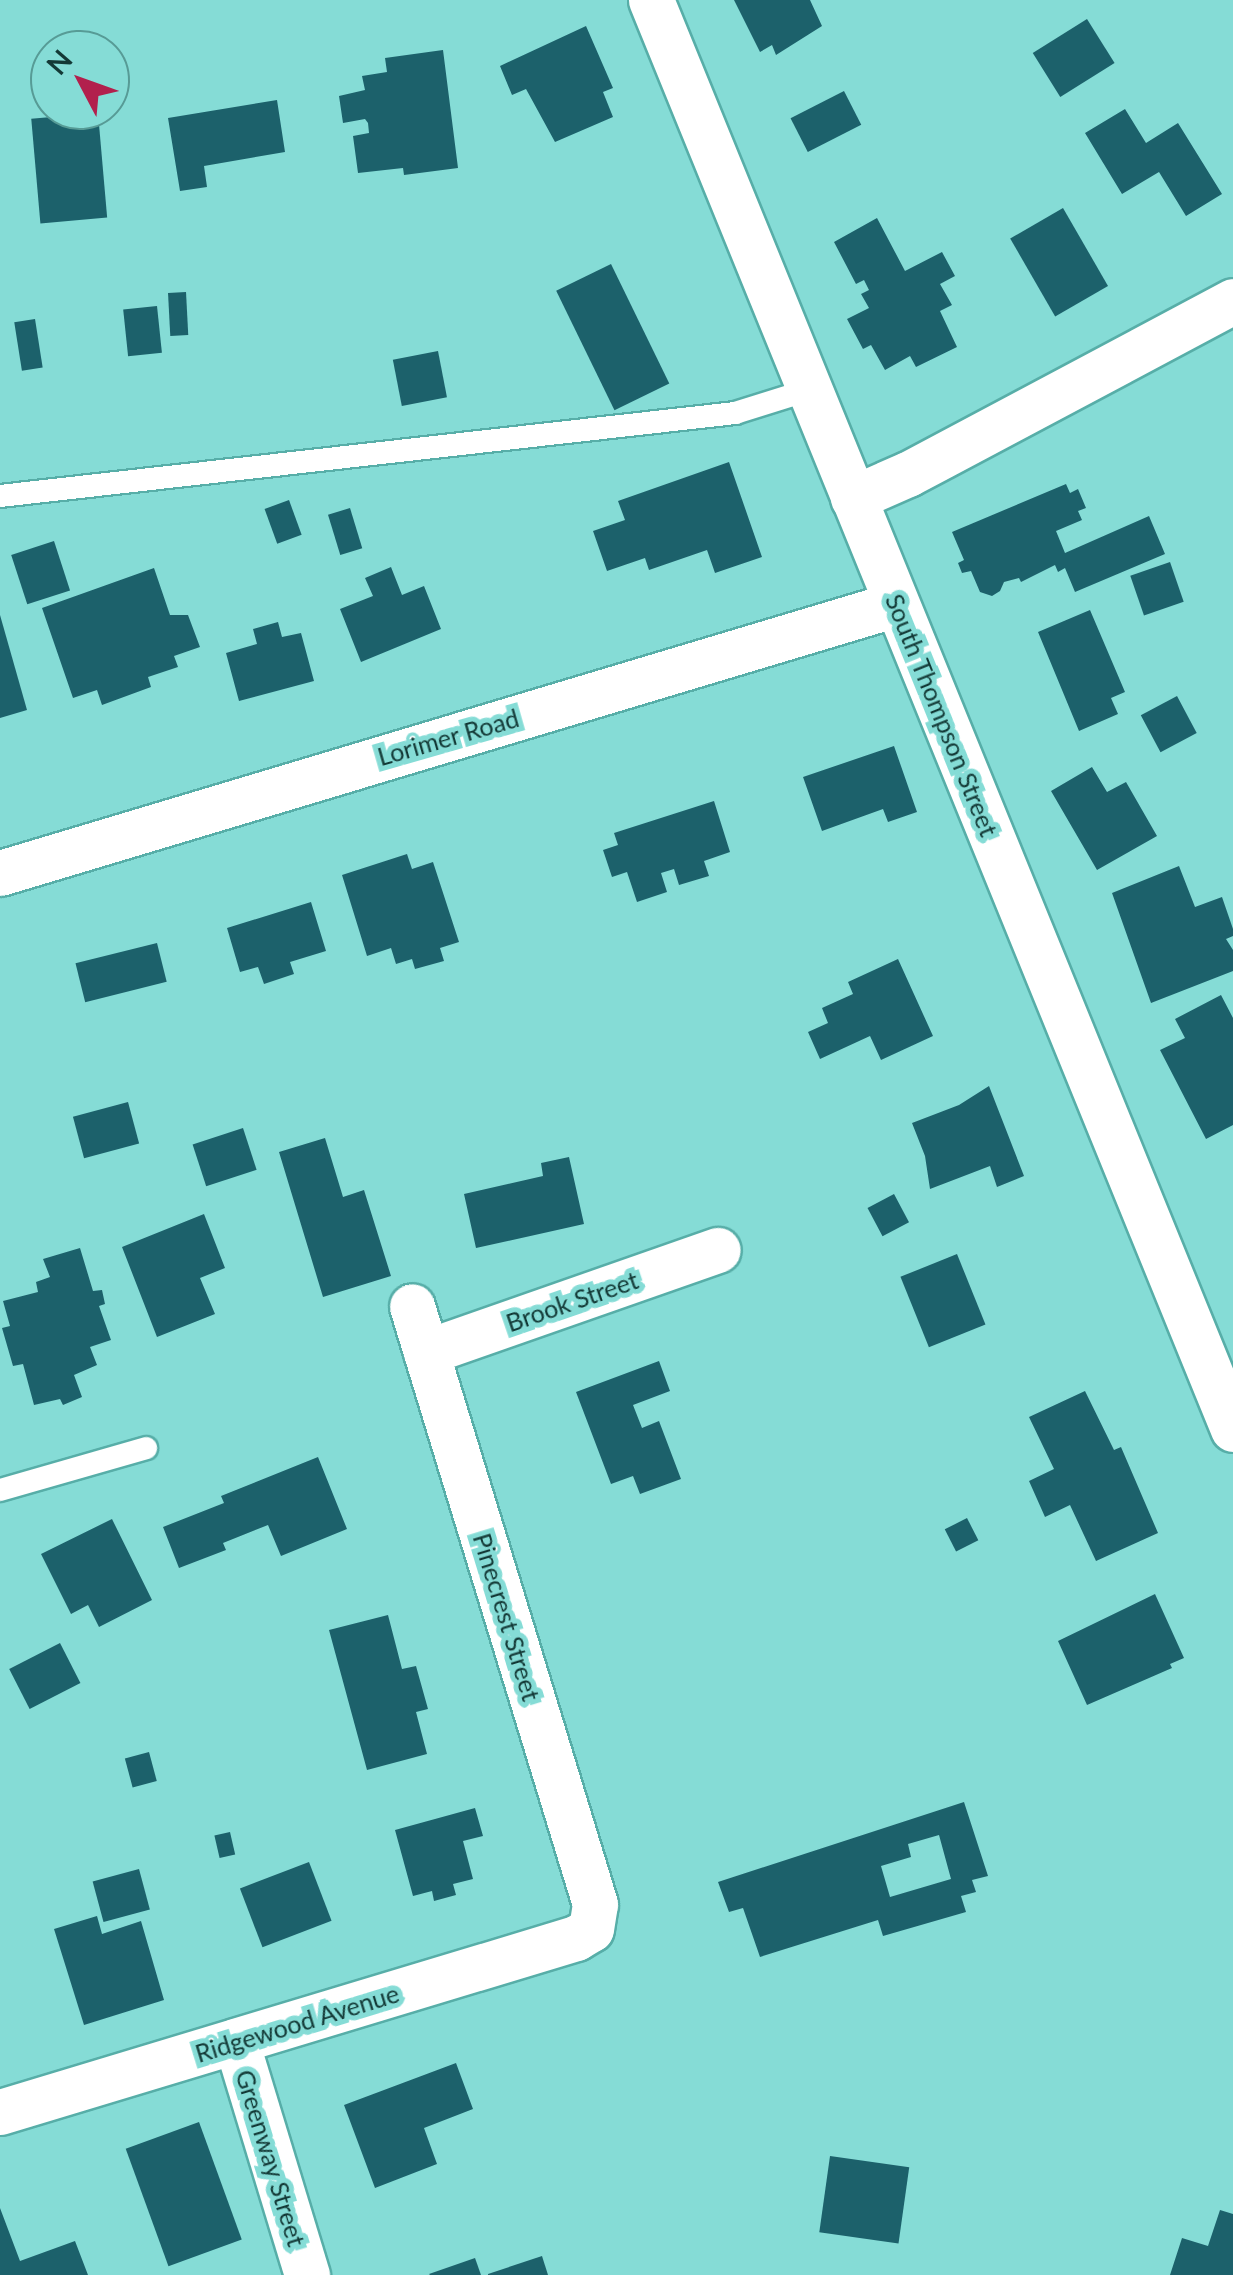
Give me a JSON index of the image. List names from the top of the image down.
{
  "streets": {
    "street": [
      "South Thompson Street",
      "Lorimer Road",
      "Brook Street",
      "Pinecrest Street",
      "Ridgewood Avenue",
      "Greenway Street"
    ]
  },
  "crossings": [
    ["South Thompson Street", "Lorimer Road"],
    ["Brook Street", "Pinecrest Street"],
    ["Pinecrest Street", "Ridgewood Avenue"],
    ["Ridgewood Avenue", "Greenway Street"]
  ],
  "north": "top left"
}
